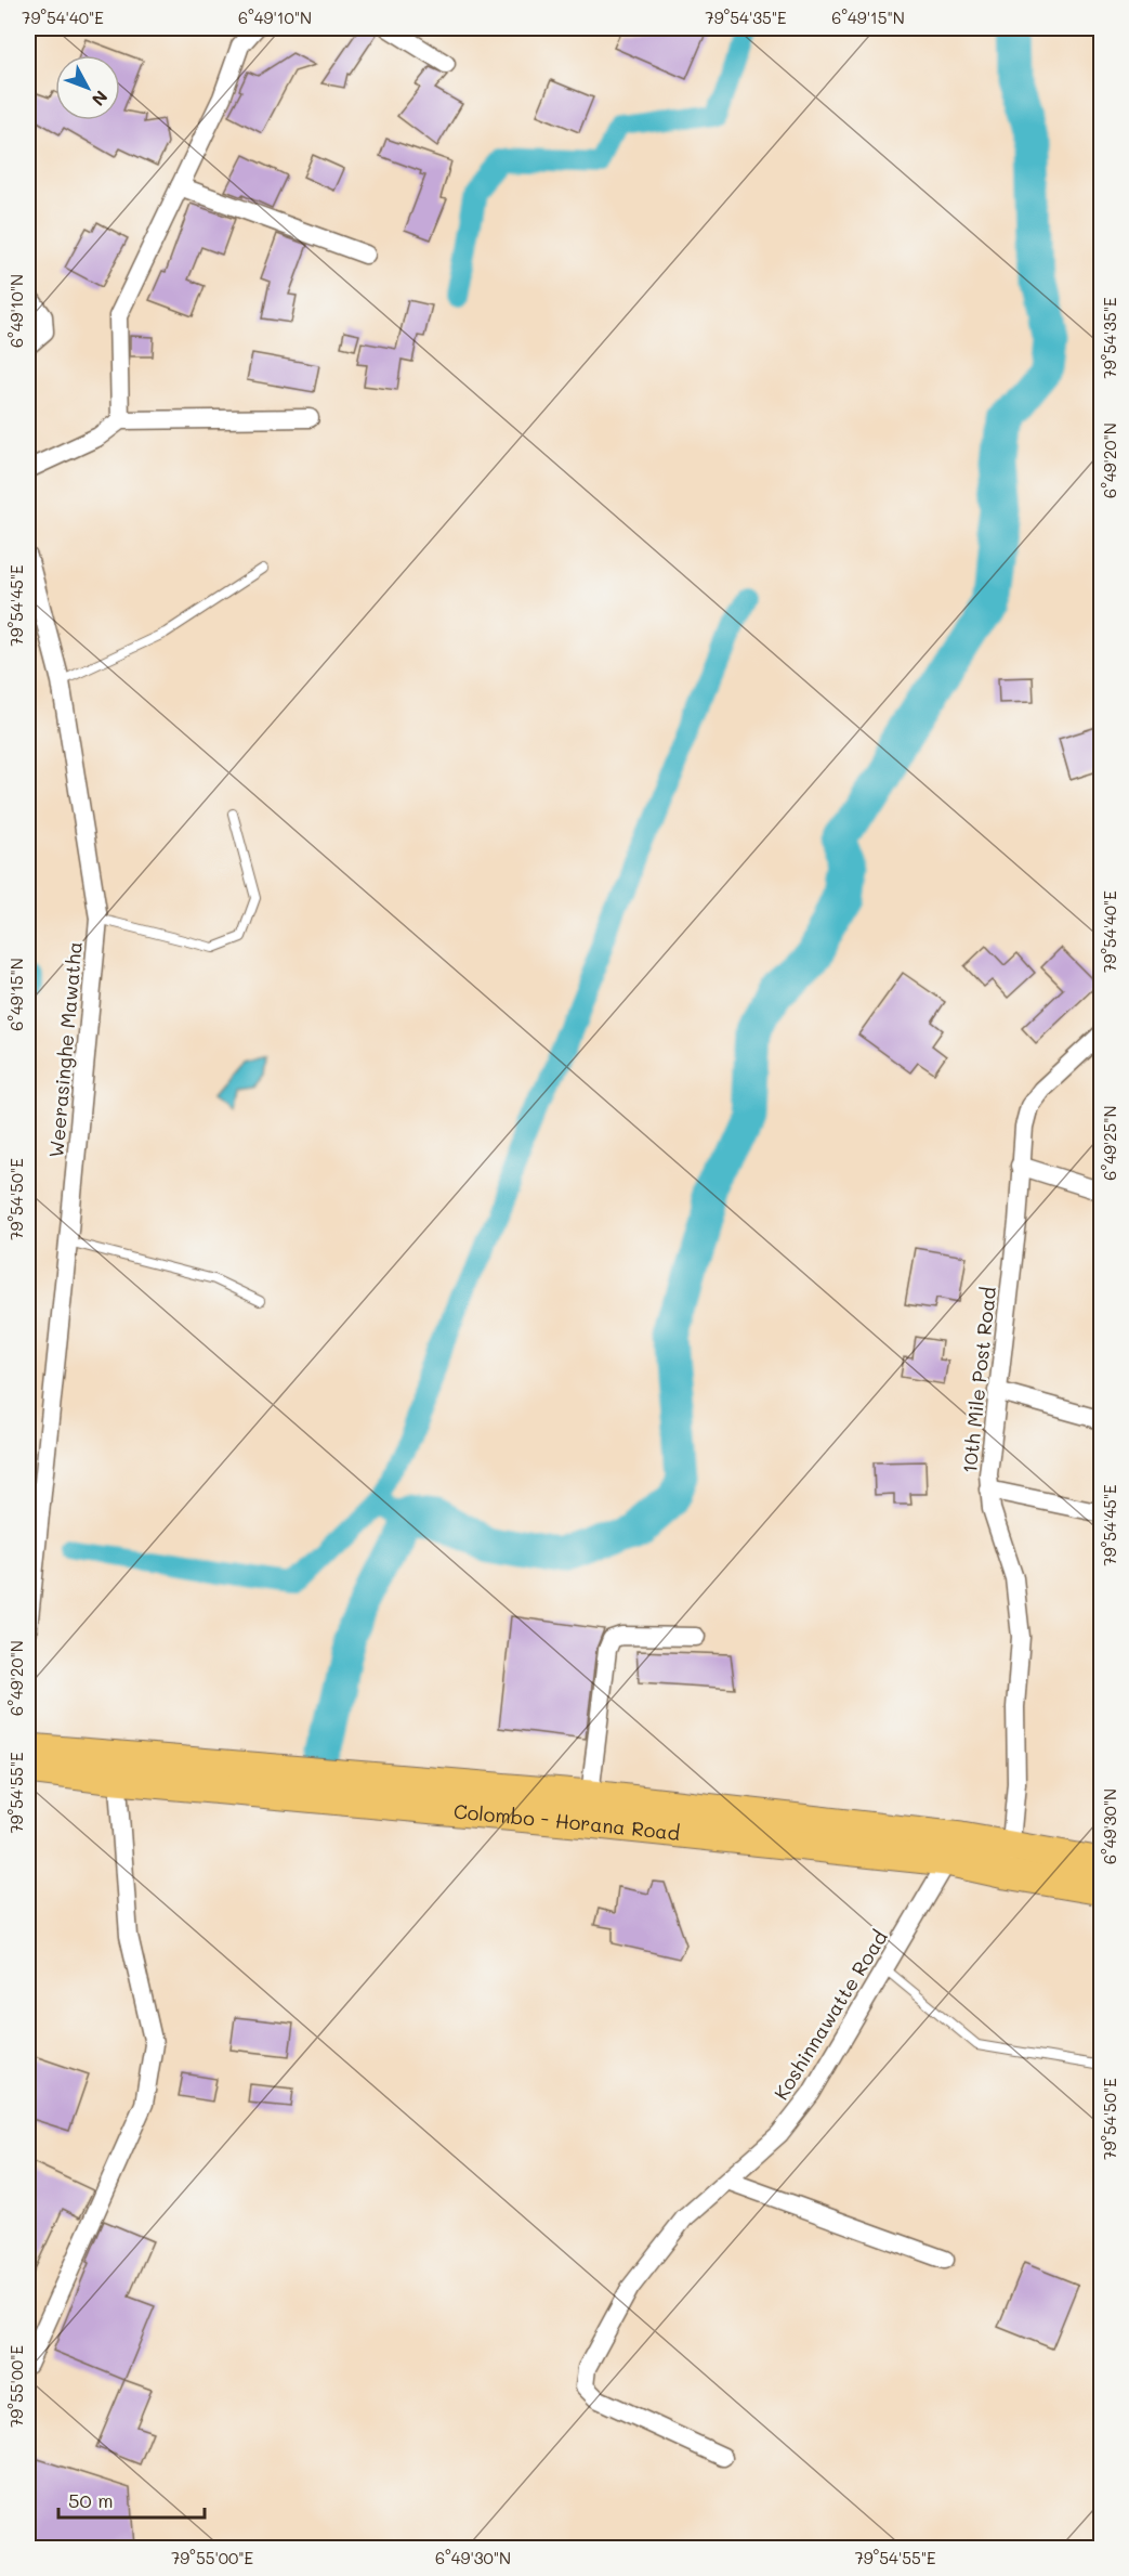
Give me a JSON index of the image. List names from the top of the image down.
{
  "streets": {
    "main road": ["Colombo - Horana Road"],
    "street": ["Weerasinghe Mawatha", "10th Mile Post Road", "Koshinnawatte Road"]
  },
  "crossings": [
    ["10th Mile Post Road", "Colombo - Horana Road"],
    ["Colombo - Horana Road", "Koshinnawatte Road"]
  ],
  "scale_bar": "50 m",
  "north": "bottom right",
  "coordinates": [
    "79°54'40\"E",
    "6°49'10\"N",
    "79°54'35\"E",
    "6°49'15\"N",
    "6°49'20\"N",
    "79°54'45\"E",
    "6°49'25\"N",
    "79°54'50\"E",
    "79°54'55\"E",
    "6°49'30\"N",
    "79°55'00\"E"
  ]
}
